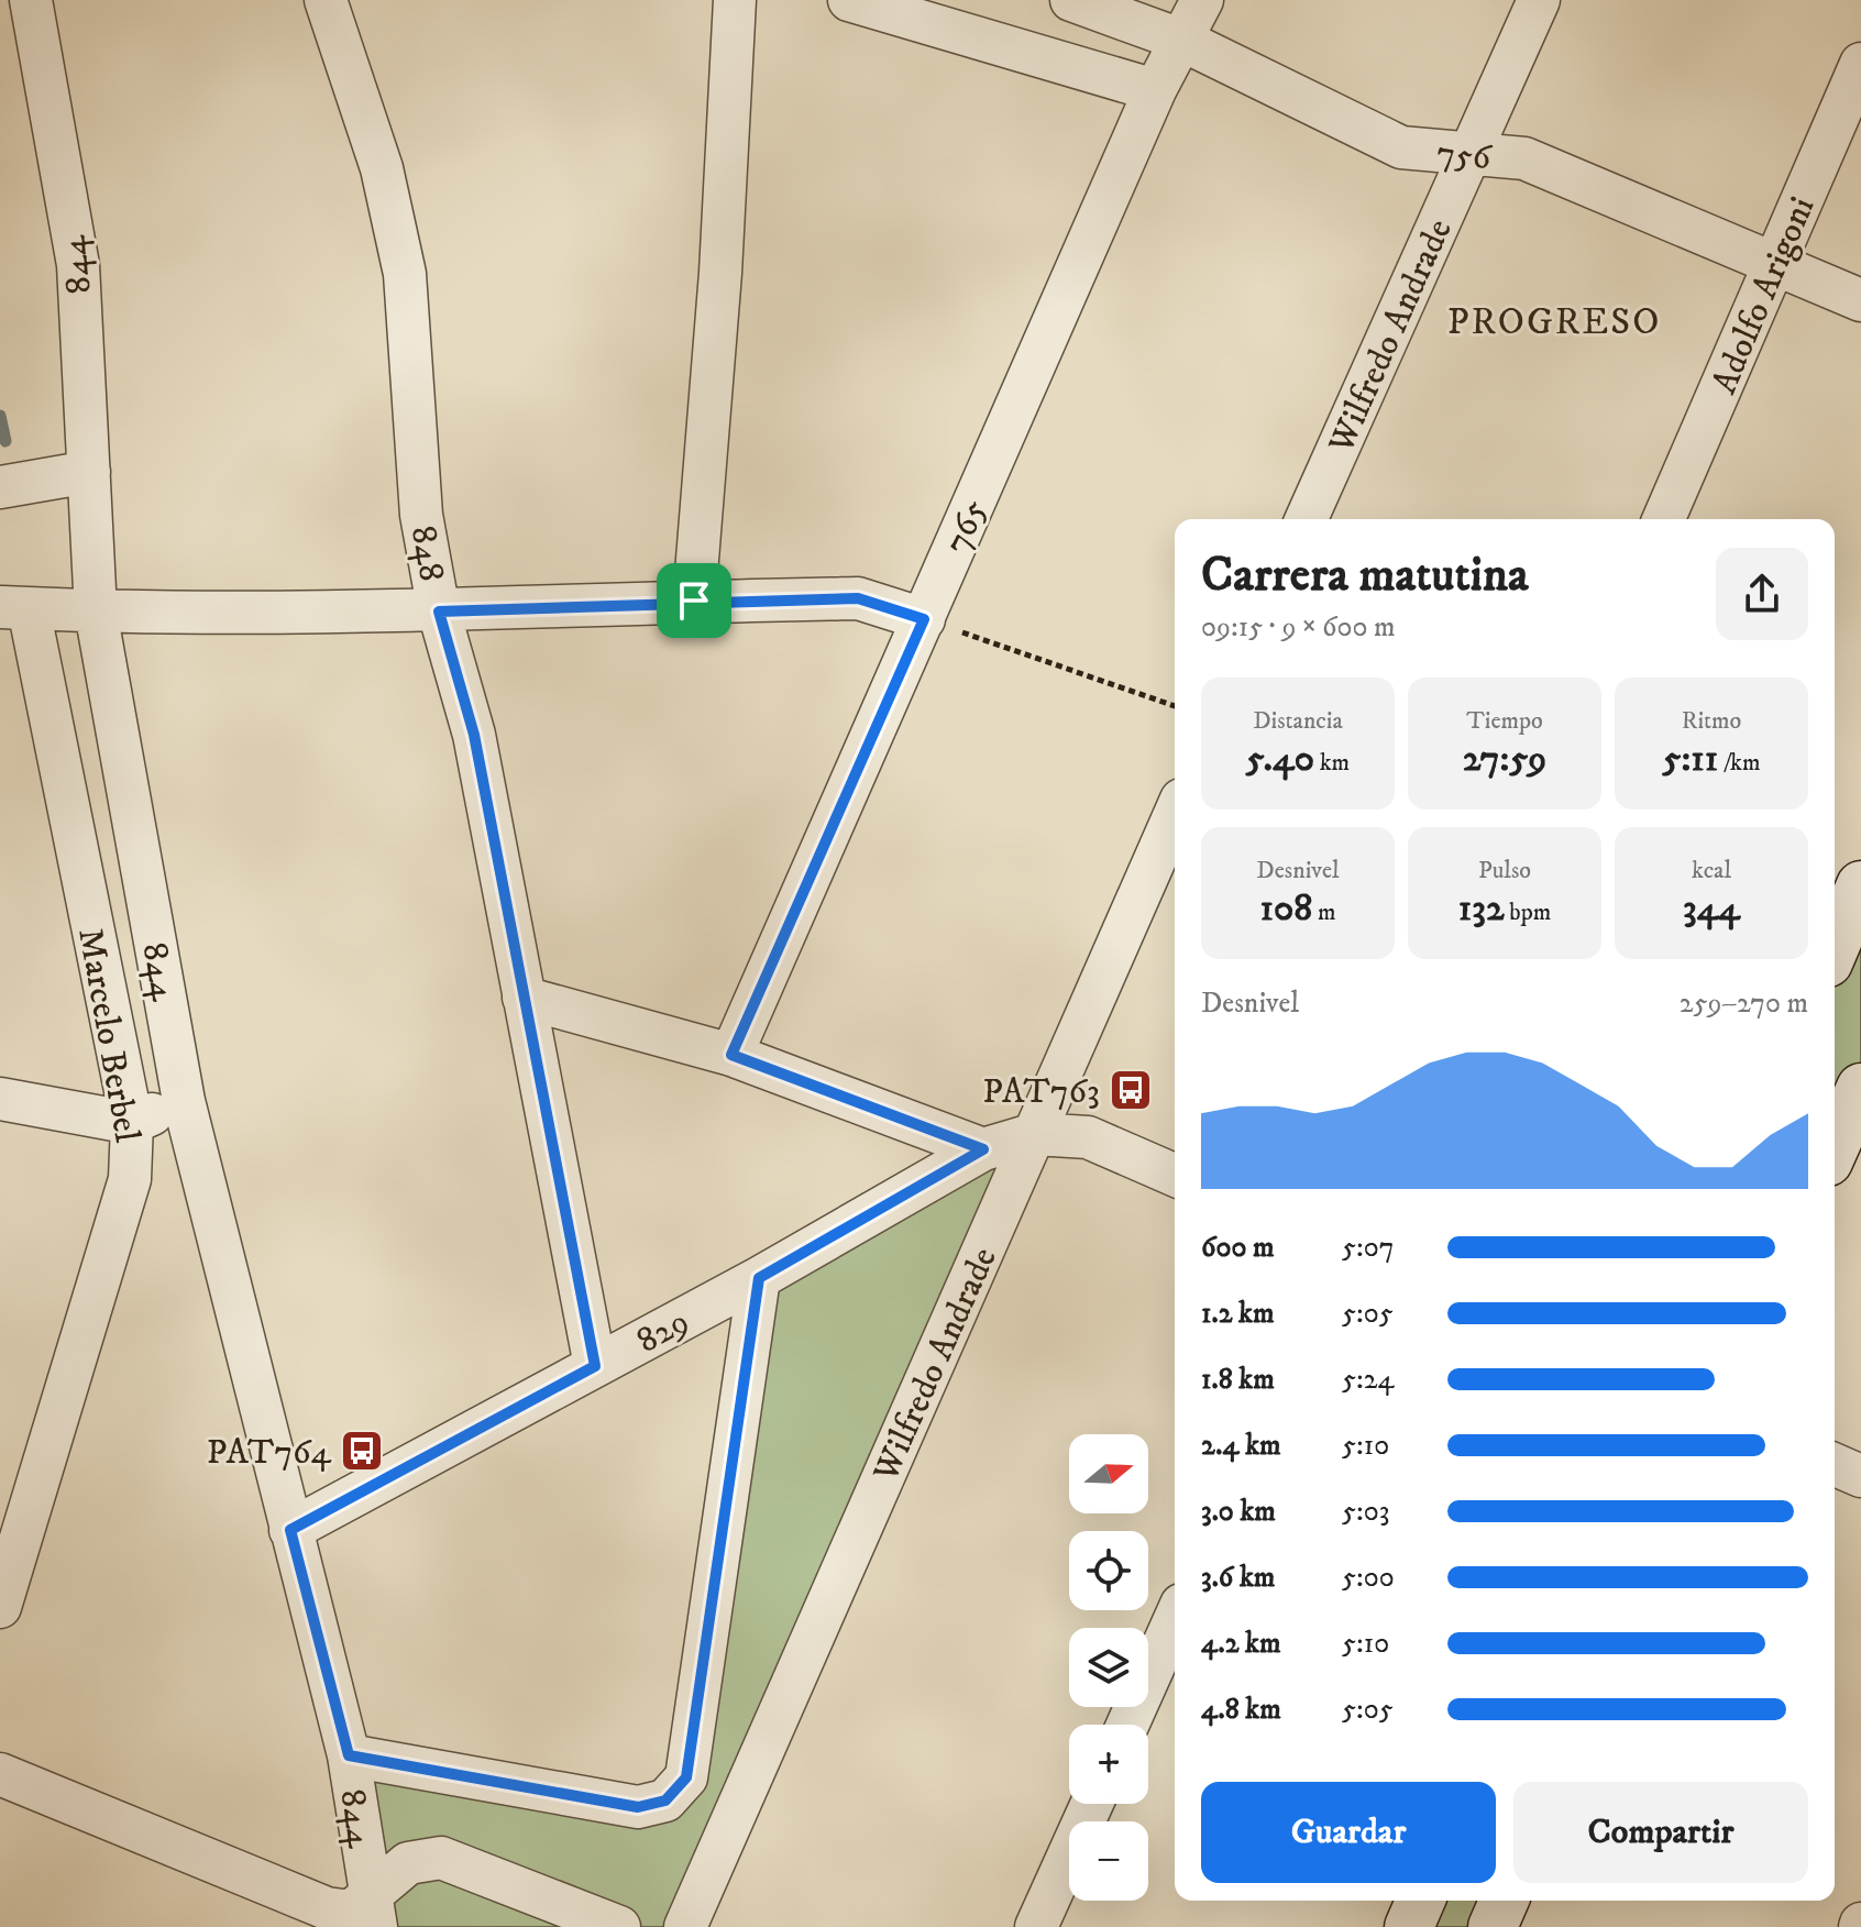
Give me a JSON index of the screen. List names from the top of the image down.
{
  "streets": {
    "street": [
      "756",
      "844",
      "Adolfo Arigoni",
      "Wilfredo Andrade",
      "765",
      "848",
      "Marcelo Berbel",
      "829"
    ]
  },
  "crossings": [
    ["756", "Adolfo Arigoni"],
    ["756", "Wilfredo Andrade"],
    ["756", "765"],
    ["844", "829"],
    ["Wilfredo Andrade", "829"],
    ["848", "829"]
  ],
  "districts": ["PROGRESO"],
  "places": {
    "bus stop": ["PAT763", "PAT764"]
  },
  "north": "right",
  "page": {
    "heading": ["Carrera matutina", "09:15 · 9 × 600 m"],
    "stats": [
      ["Distancia", "5.40 km"],
      ["Tiempo", "27:59"],
      ["Ritmo", "5:11 /km"],
      ["Desnivel", "108 m"],
      ["Pulso", "132 bpm"],
      ["kcal", "344"]
    ],
    "chart": ["Desnivel", "259–270 m"],
    "list": [
      {
        "name": "600 m",
        "note": "5:07"
      },
      {
        "name": "1.2 km",
        "note": "5:05"
      },
      {
        "name": "1.8 km",
        "note": "5:24"
      },
      {
        "name": "2.4 km",
        "note": "5:10"
      },
      {
        "name": "3.0 km",
        "note": "5:03"
      },
      {
        "name": "3.6 km",
        "note": "5:00"
      },
      {
        "name": "4.2 km",
        "note": "5:10"
      },
      {
        "name": "4.8 km",
        "note": "5:05"
      }
    ],
    "map_buttons": ["+", "−"],
    "buttons": ["Guardar", "Compartir"]
  }
}
